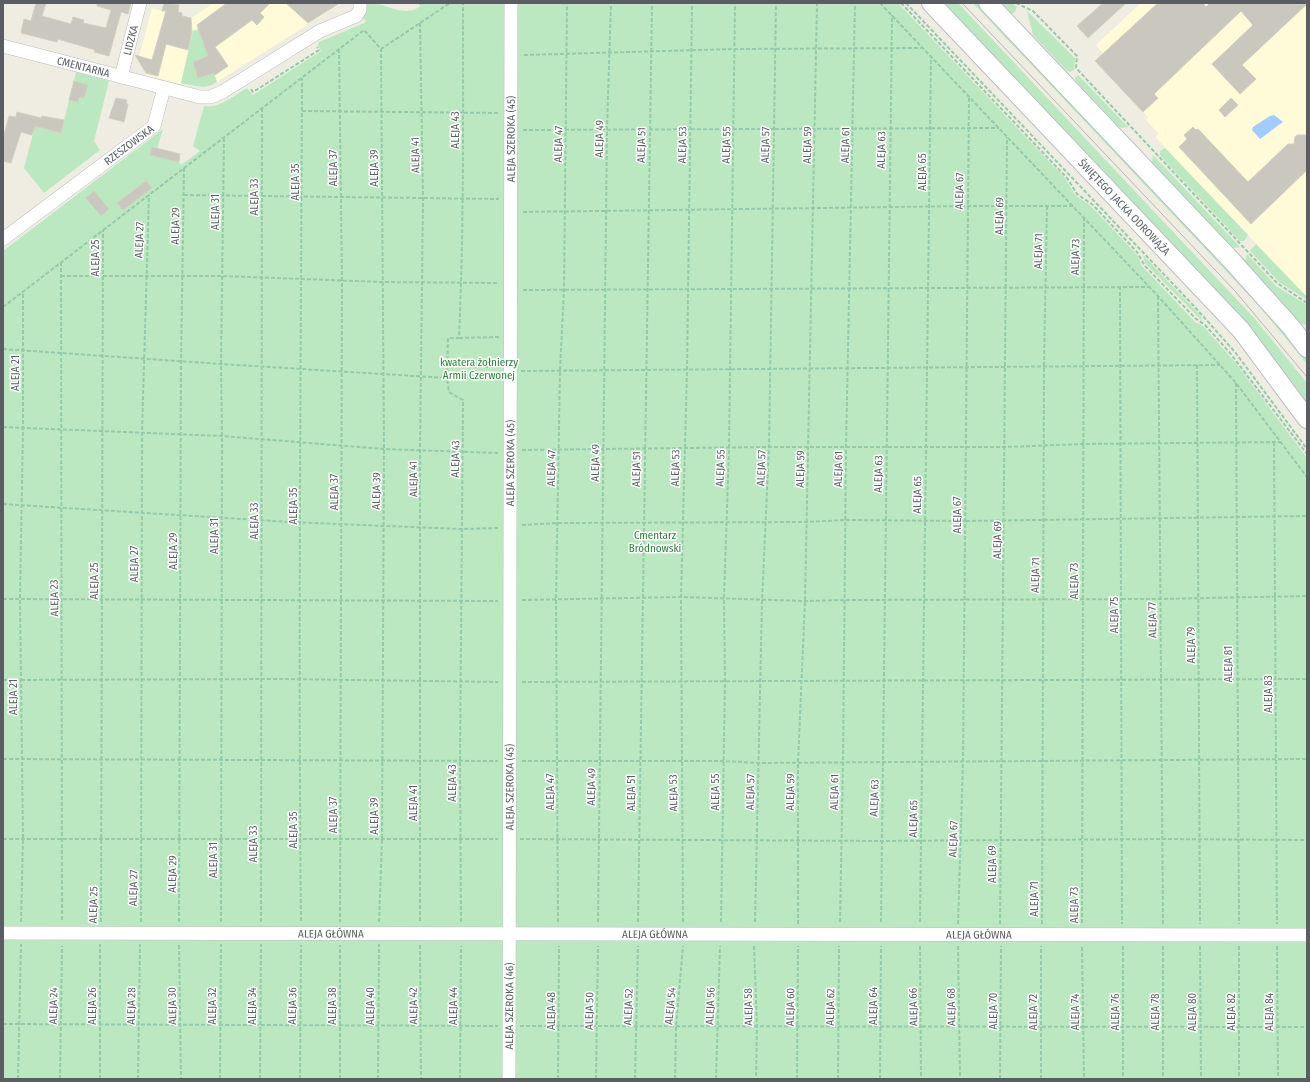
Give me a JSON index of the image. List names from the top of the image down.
{
  "streets": {
    "main road": ["ŚWIĘTEGO JACKA ODROWĄŻA"],
    "street": [
      "LIDZKA",
      "CMENTARNA",
      "ALEJA SZEROKA (45)",
      "RZESZOWSKA",
      "ALEJA GŁÓWNA",
      "ALEJA SZEROKA (46)"
    ],
    "path": [
      "ALEJA 43",
      "ALEJA 49",
      "ALEJA 47",
      "ALEJA 51",
      "ALEJA 53",
      "ALEJA 55",
      "ALEJA 57",
      "ALEJA 59",
      "ALEJA 61",
      "ALEJA 63",
      "ALEJA 41",
      "ALEJA 37",
      "ALEJA 39",
      "ALEJA 65",
      "ALEJA 35",
      "ALEJA 67",
      "ALEJA 33",
      "ALEJA 31",
      "ALEJA 69",
      "ALEJA 29",
      "ALEJA 27",
      "ALEJA 71",
      "ALEJA 73",
      "ALEJA 25",
      "ALEJA 21",
      "ALEJA 23",
      "ALEJA 75",
      "ALEJA 77",
      "ALEJA 79",
      "ALEJA 81",
      "ALEJA 83",
      "ALEJA 24",
      "ALEJA 26",
      "ALEJA 28",
      "ALEJA 30",
      "ALEJA 32",
      "ALEJA 34",
      "ALEJA 36",
      "ALEJA 38",
      "ALEJA 40",
      "ALEJA 42",
      "ALEJA 44",
      "ALEJA 54",
      "ALEJA 56",
      "ALEJA 64",
      "ALEJA 52",
      "ALEJA 58",
      "ALEJA 60",
      "ALEJA 62",
      "ALEJA 66",
      "ALEJA 68",
      "ALEJA 48",
      "ALEJA 50",
      "ALEJA 70",
      "ALEJA 72",
      "ALEJA 74",
      "ALEJA 76",
      "ALEJA 78",
      "ALEJA 80",
      "ALEJA 82",
      "ALEJA 84"
    ]
  },
  "crossings": [
    ["LIDZKA", "CMENTARNA"],
    ["CMENTARNA", "RZESZOWSKA"],
    ["ALEJA 43", "ALEJA GŁÓWNA"],
    ["ALEJA 43", "ALEJA 44"],
    ["ALEJA SZEROKA (45)", "ALEJA GŁÓWNA"],
    ["ALEJA SZEROKA (45)", "ALEJA SZEROKA (46)"],
    ["ALEJA 47", "ALEJA GŁÓWNA"],
    ["ALEJA 47", "ALEJA 48"],
    ["ALEJA 51", "ALEJA GŁÓWNA"],
    ["ALEJA 51", "ALEJA 52"],
    ["ALEJA 53", "ALEJA GŁÓWNA"],
    ["ALEJA 53", "ALEJA 54"],
    ["ALEJA 55", "ALEJA GŁÓWNA"],
    ["ALEJA 55", "ALEJA 56"],
    ["ALEJA 57", "ALEJA GŁÓWNA"],
    ["ALEJA 57", "ALEJA 58"],
    ["ALEJA 59", "ALEJA GŁÓWNA"],
    ["ALEJA 59", "ALEJA 60"],
    ["ALEJA 61", "ALEJA GŁÓWNA"],
    ["ALEJA 61", "ALEJA 62"],
    ["ALEJA 63", "ALEJA GŁÓWNA"],
    ["ALEJA 63", "ALEJA 64"],
    ["ALEJA 41", "ALEJA GŁÓWNA"],
    ["ALEJA 41", "ALEJA 42"],
    ["ALEJA 37", "ALEJA GŁÓWNA"],
    ["ALEJA 37", "ALEJA 38"],
    ["ALEJA 39", "ALEJA GŁÓWNA"],
    ["ALEJA 39", "ALEJA 40"],
    ["ALEJA 65", "ALEJA GŁÓWNA"],
    ["ALEJA 65", "ALEJA 66"],
    ["ALEJA 35", "ALEJA GŁÓWNA"],
    ["ALEJA 35", "ALEJA 36"],
    ["ALEJA 67", "ALEJA GŁÓWNA"],
    ["ALEJA 67", "ALEJA 68"],
    ["ALEJA 33", "ALEJA GŁÓWNA"],
    ["ALEJA 33", "ALEJA 34"],
    ["ALEJA 31", "ALEJA GŁÓWNA"],
    ["ALEJA 31", "ALEJA 32"],
    ["ALEJA 69", "ALEJA GŁÓWNA"],
    ["ALEJA 69", "ALEJA 70"],
    ["ALEJA 29", "ALEJA GŁÓWNA"],
    ["ALEJA 29", "ALEJA 30"],
    ["ALEJA 27", "ALEJA GŁÓWNA"],
    ["ALEJA 27", "ALEJA 28"],
    ["ALEJA 71", "ALEJA GŁÓWNA"],
    ["ALEJA 71", "ALEJA 72"],
    ["ALEJA 73", "ALEJA GŁÓWNA"],
    ["ALEJA 73", "ALEJA 74"],
    ["ALEJA 25", "ALEJA GŁÓWNA"],
    ["ALEJA 25", "ALEJA 26"],
    ["ALEJA 21", "ALEJA GŁÓWNA"],
    ["ALEJA 23", "ALEJA GŁÓWNA"],
    ["ALEJA 23", "ALEJA 24"],
    ["ALEJA 75", "ALEJA GŁÓWNA"],
    ["ALEJA 75", "ALEJA 76"],
    ["ALEJA 77", "ALEJA GŁÓWNA"],
    ["ALEJA 77", "ALEJA 78"],
    ["ALEJA 81", "ALEJA GŁÓWNA"],
    ["ALEJA 81", "ALEJA 82"],
    ["ALEJA 83", "ALEJA GŁÓWNA"],
    ["ALEJA 83", "ALEJA 84"],
    ["ALEJA GŁÓWNA", "ALEJA 24"],
    ["ALEJA GŁÓWNA", "ALEJA 26"],
    ["ALEJA GŁÓWNA", "ALEJA 28"],
    ["ALEJA GŁÓWNA", "ALEJA 30"],
    ["ALEJA GŁÓWNA", "ALEJA 32"],
    ["ALEJA GŁÓWNA", "ALEJA 34"],
    ["ALEJA GŁÓWNA", "ALEJA 36"],
    ["ALEJA GŁÓWNA", "ALEJA 38"],
    ["ALEJA GŁÓWNA", "ALEJA 40"],
    ["ALEJA GŁÓWNA", "ALEJA 42"],
    ["ALEJA GŁÓWNA", "ALEJA 44"],
    ["ALEJA GŁÓWNA", "ALEJA SZEROKA (46)"],
    ["ALEJA GŁÓWNA", "ALEJA 54"],
    ["ALEJA GŁÓWNA", "ALEJA 56"],
    ["ALEJA GŁÓWNA", "ALEJA 64"],
    ["ALEJA GŁÓWNA", "ALEJA 52"],
    ["ALEJA GŁÓWNA", "ALEJA 58"],
    ["ALEJA GŁÓWNA", "ALEJA 60"],
    ["ALEJA GŁÓWNA", "ALEJA 62"],
    ["ALEJA GŁÓWNA", "ALEJA 66"],
    ["ALEJA GŁÓWNA", "ALEJA 68"],
    ["ALEJA GŁÓWNA", "ALEJA 48"],
    ["ALEJA GŁÓWNA", "ALEJA 70"],
    ["ALEJA GŁÓWNA", "ALEJA 72"],
    ["ALEJA GŁÓWNA", "ALEJA 74"],
    ["ALEJA GŁÓWNA", "ALEJA 76"],
    ["ALEJA GŁÓWNA", "ALEJA 78"],
    ["ALEJA GŁÓWNA", "ALEJA 82"],
    ["ALEJA GŁÓWNA", "ALEJA 84"]
  ],
  "parks": ["kwatera żołnierzy Armii Czerwonej", "Cmentarz Bródnowski"]
}
